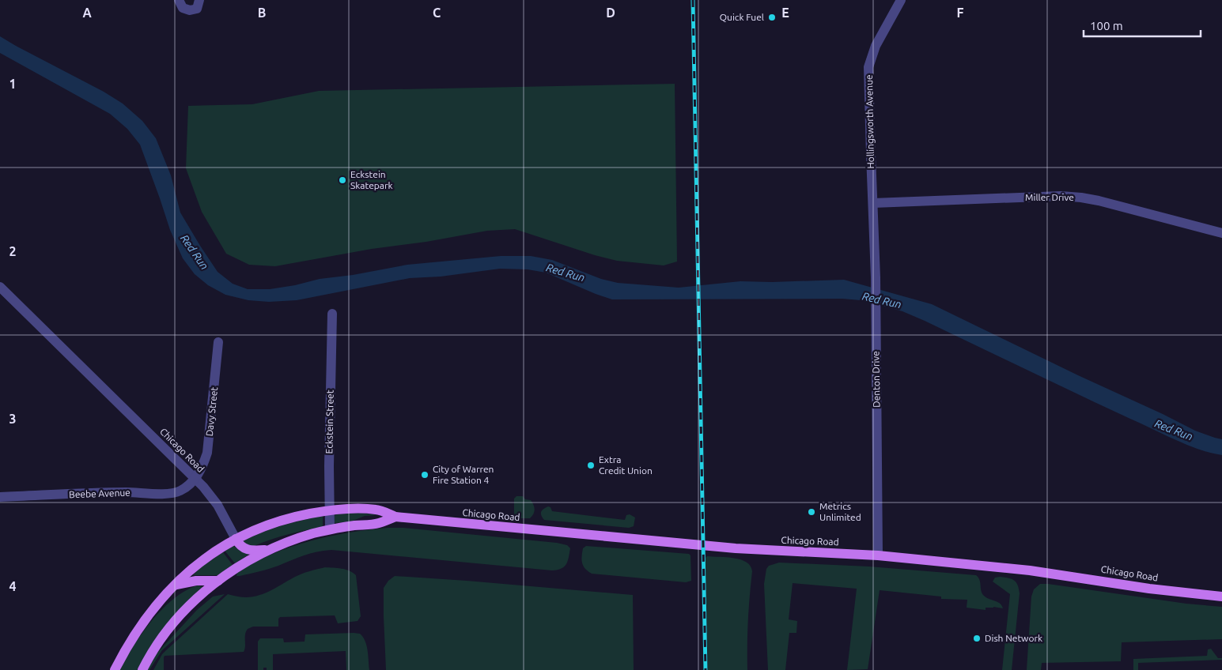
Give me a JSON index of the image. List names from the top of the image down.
{
  "streets": {
    "main road": ["Chicago Road"],
    "street": [
      "Hollingsworth Avenue",
      "Miller Drive",
      "Denton Drive",
      "Davy Street",
      "Eckstein Street",
      "Beebe Avenue"
    ]
  },
  "crossings": [
    ["Hollingsworth Avenue", "Miller Drive"],
    ["Hollingsworth Avenue", "Denton Drive"],
    ["Miller Drive", "Denton Drive"],
    ["Denton Drive", "Chicago Road"],
    ["Davy Street", "Chicago Road"],
    ["Davy Street", "Beebe Avenue"],
    ["Eckstein Street", "Chicago Road"],
    ["Chicago Road", "Beebe Avenue"]
  ],
  "water": ["Red Run"],
  "places": [
    "Quick Fuel",
    "Eckstein Skatepark",
    "Extra Credit Union",
    "City of Warren Fire Station 4",
    "Metrics Unlimited",
    "Dish Network"
  ],
  "scale_bar": "100 m",
  "grid": {
    "columns": [
      "A",
      "B",
      "C",
      "D",
      "E",
      "F"
    ],
    "rows": [
      "1",
      "2",
      "3",
      "4"
    ]
  }
}
